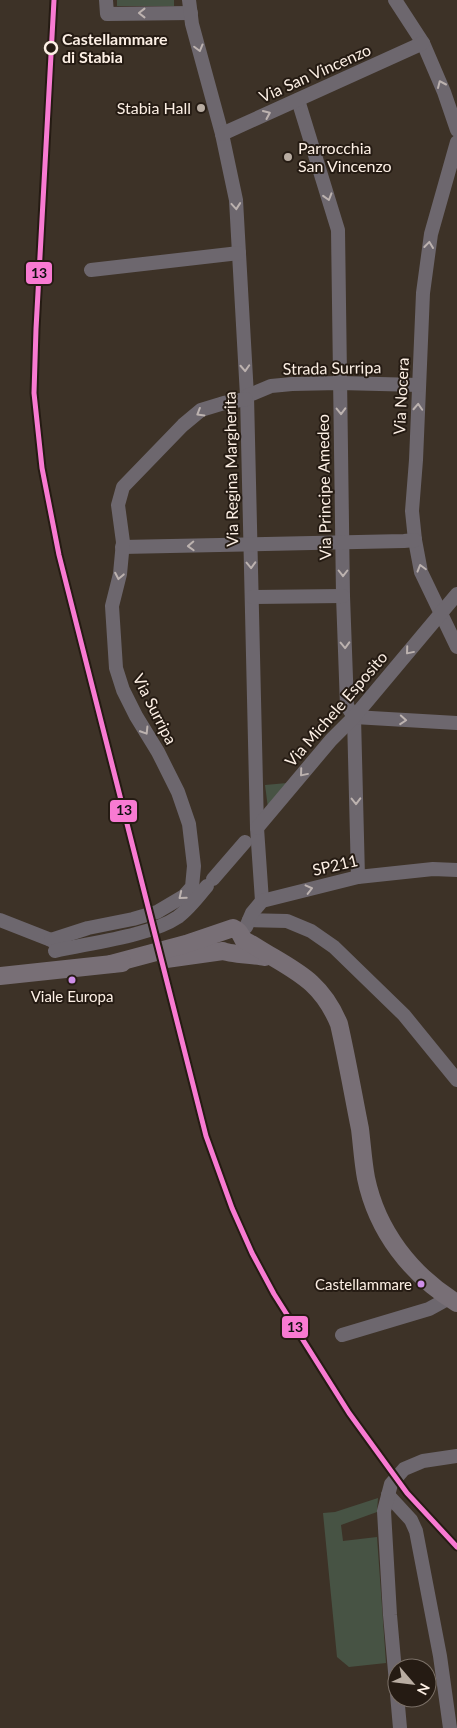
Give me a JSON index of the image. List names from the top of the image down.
{
  "streets": {
    "street": [
      "Via San Vincenzo",
      "Strada Surripa",
      "Via Nocera",
      "Via Regina Margherita",
      "Via Principe Amedeo",
      "Via Surripa",
      "Via Michele Esposito",
      "SP211"
    ]
  },
  "crossings": [
    ["Via San Vincenzo", "Via Regina Margherita"],
    ["Via San Vincenzo", "Via Principe Amedeo"],
    ["Strada Surripa", "Via Nocera"],
    ["Strada Surripa", "Via Regina Margherita"],
    ["Strada Surripa", "Via Principe Amedeo"],
    ["Strada Surripa", "Via Surripa"],
    ["Via Nocera", "Via Michele Esposito"],
    ["Via Regina Margherita", "Via Surripa"],
    ["Via Regina Margherita", "Via Michele Esposito"],
    ["Via Regina Margherita", "SP211"],
    ["Via Principe Amedeo", "Via Michele Esposito"],
    ["Via Principe Amedeo", "SP211"]
  ],
  "one_way": [
    "Via San Vincenzo",
    "Via Nocera",
    "Via Regina Margherita",
    "Via Principe Amedeo",
    "Via Michele Esposito",
    "SP211"
  ],
  "places": [
    "Castellammare di Stabia",
    "Stabia Hall",
    "Parrocchia San Vincenzo",
    "Viale Europa",
    "Castellammare"
  ],
  "lines": ["transit line 13"],
  "north": "bottom right"
}
